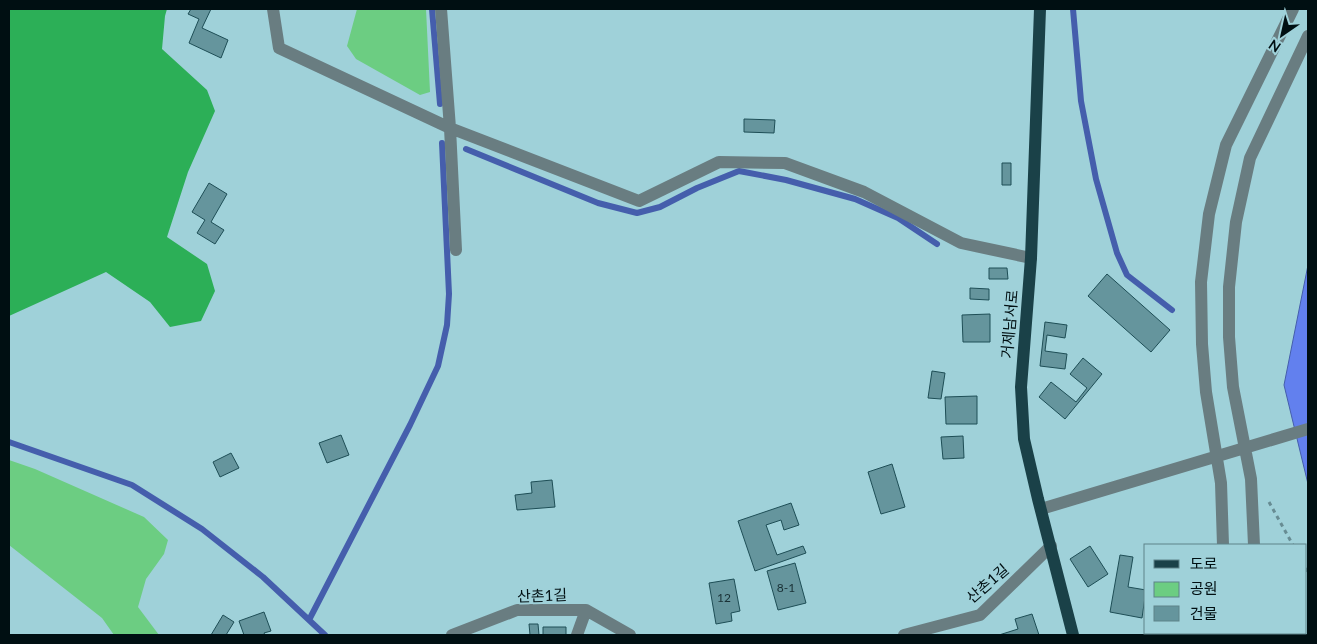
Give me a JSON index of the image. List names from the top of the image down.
{
  "streets": {
    "main road": ["거제남서로"],
    "street": ["산촌1길"]
  },
  "crossings": [
    ["거제남서로", "산촌1길"]
  ],
  "house_numbers": ["8-1", "12"],
  "legend": ["도로", "공원", "건물"],
  "north": "bottom left"
}
